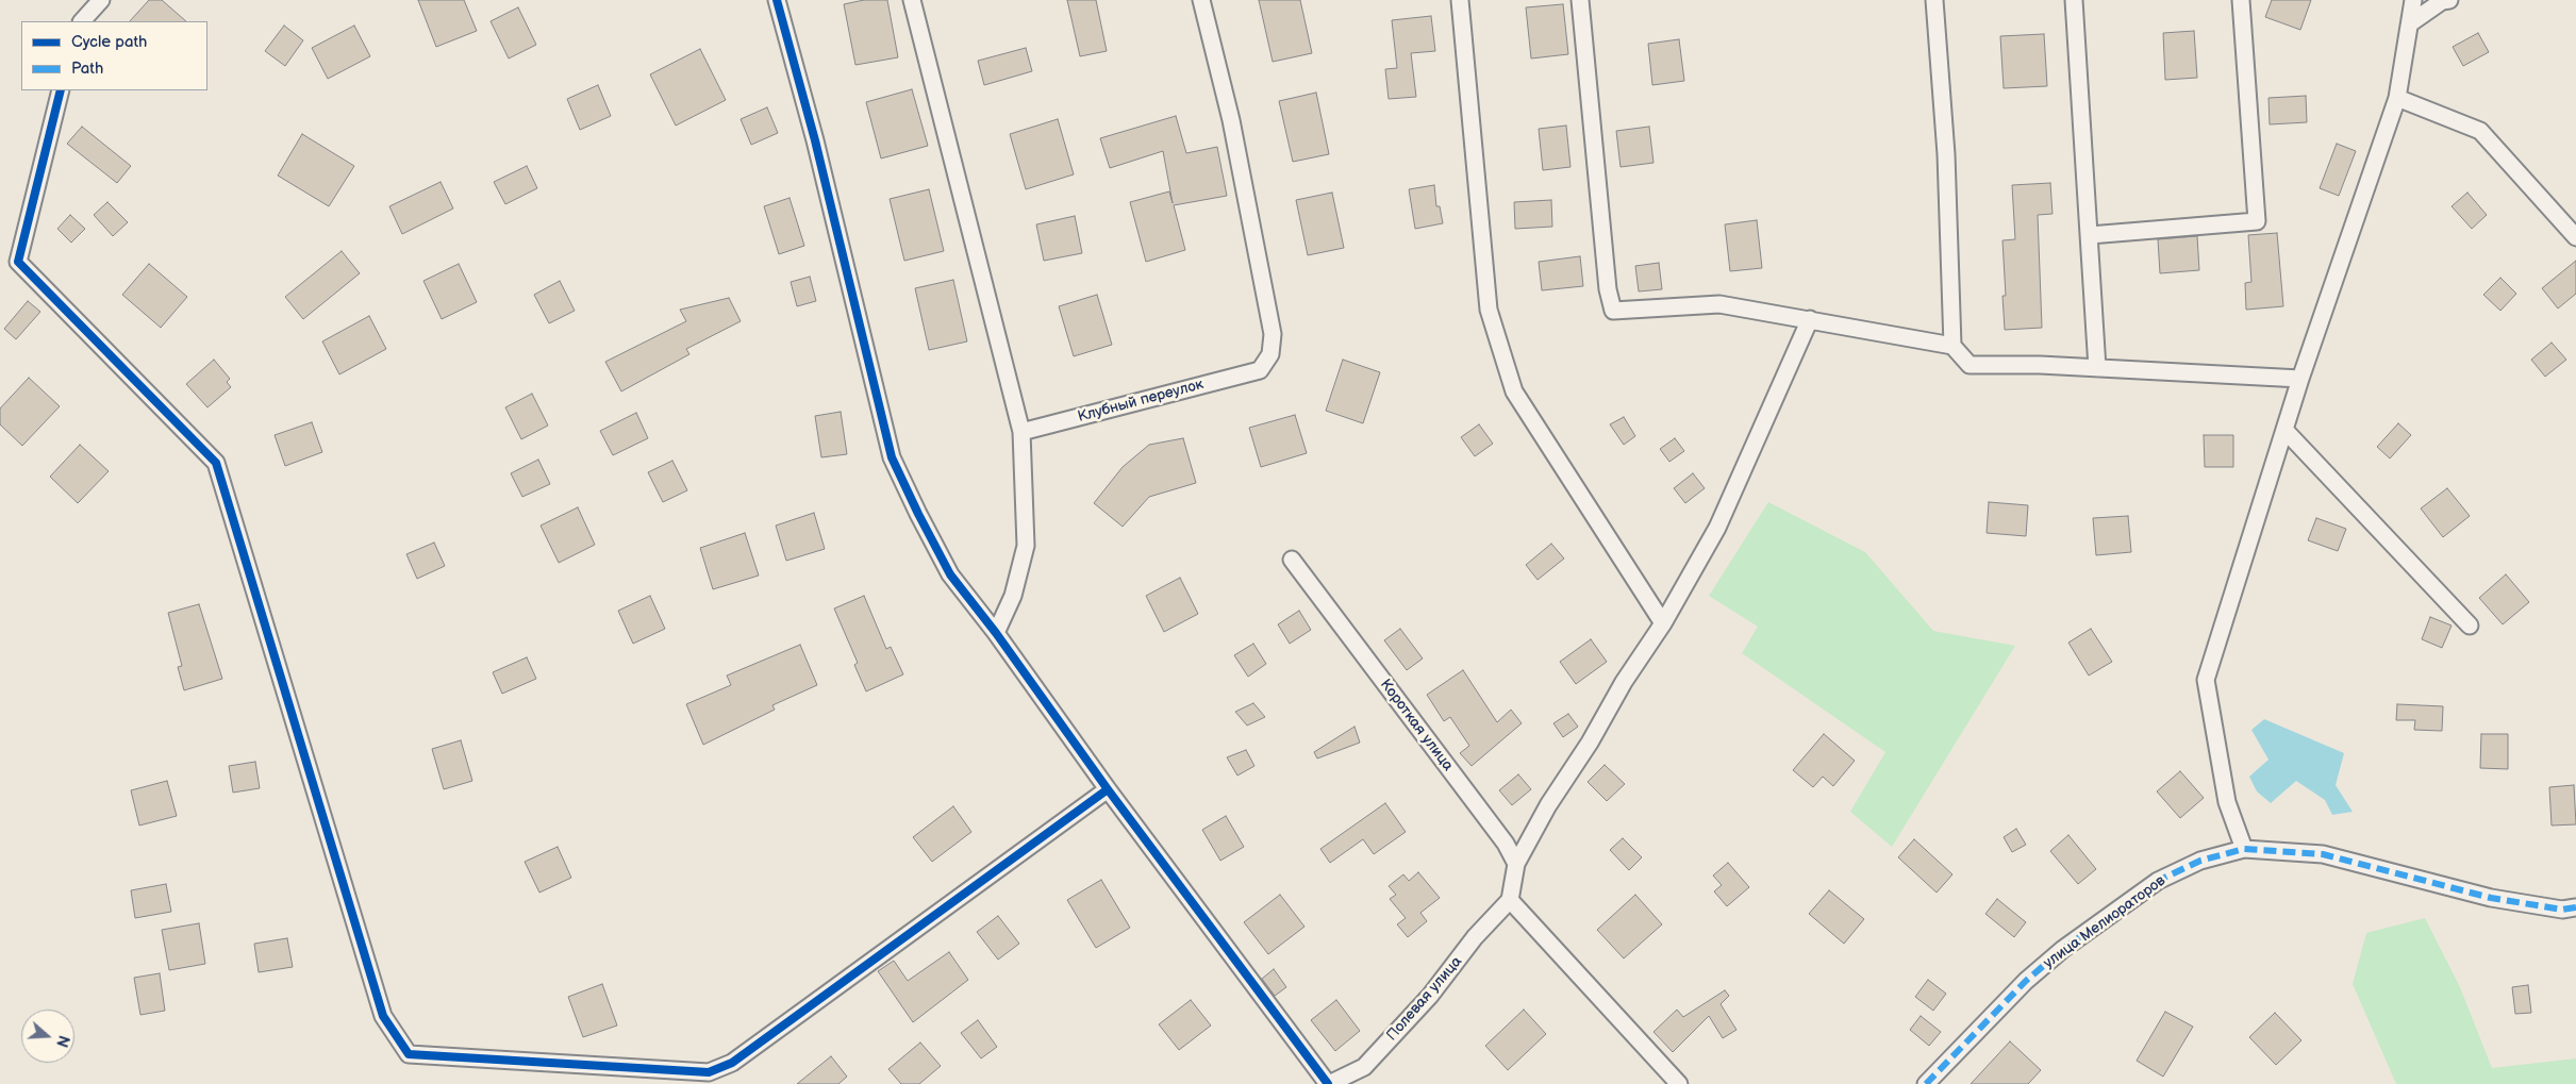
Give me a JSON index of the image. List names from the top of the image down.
{
  "streets": {
    "street": [
      "Клубный переулок",
      "Короткая улица",
      "улица Мелиораторов",
      "Полевая улица"
    ]
  },
  "legend": ["Cycle path", "Path"],
  "north": "right"
}
